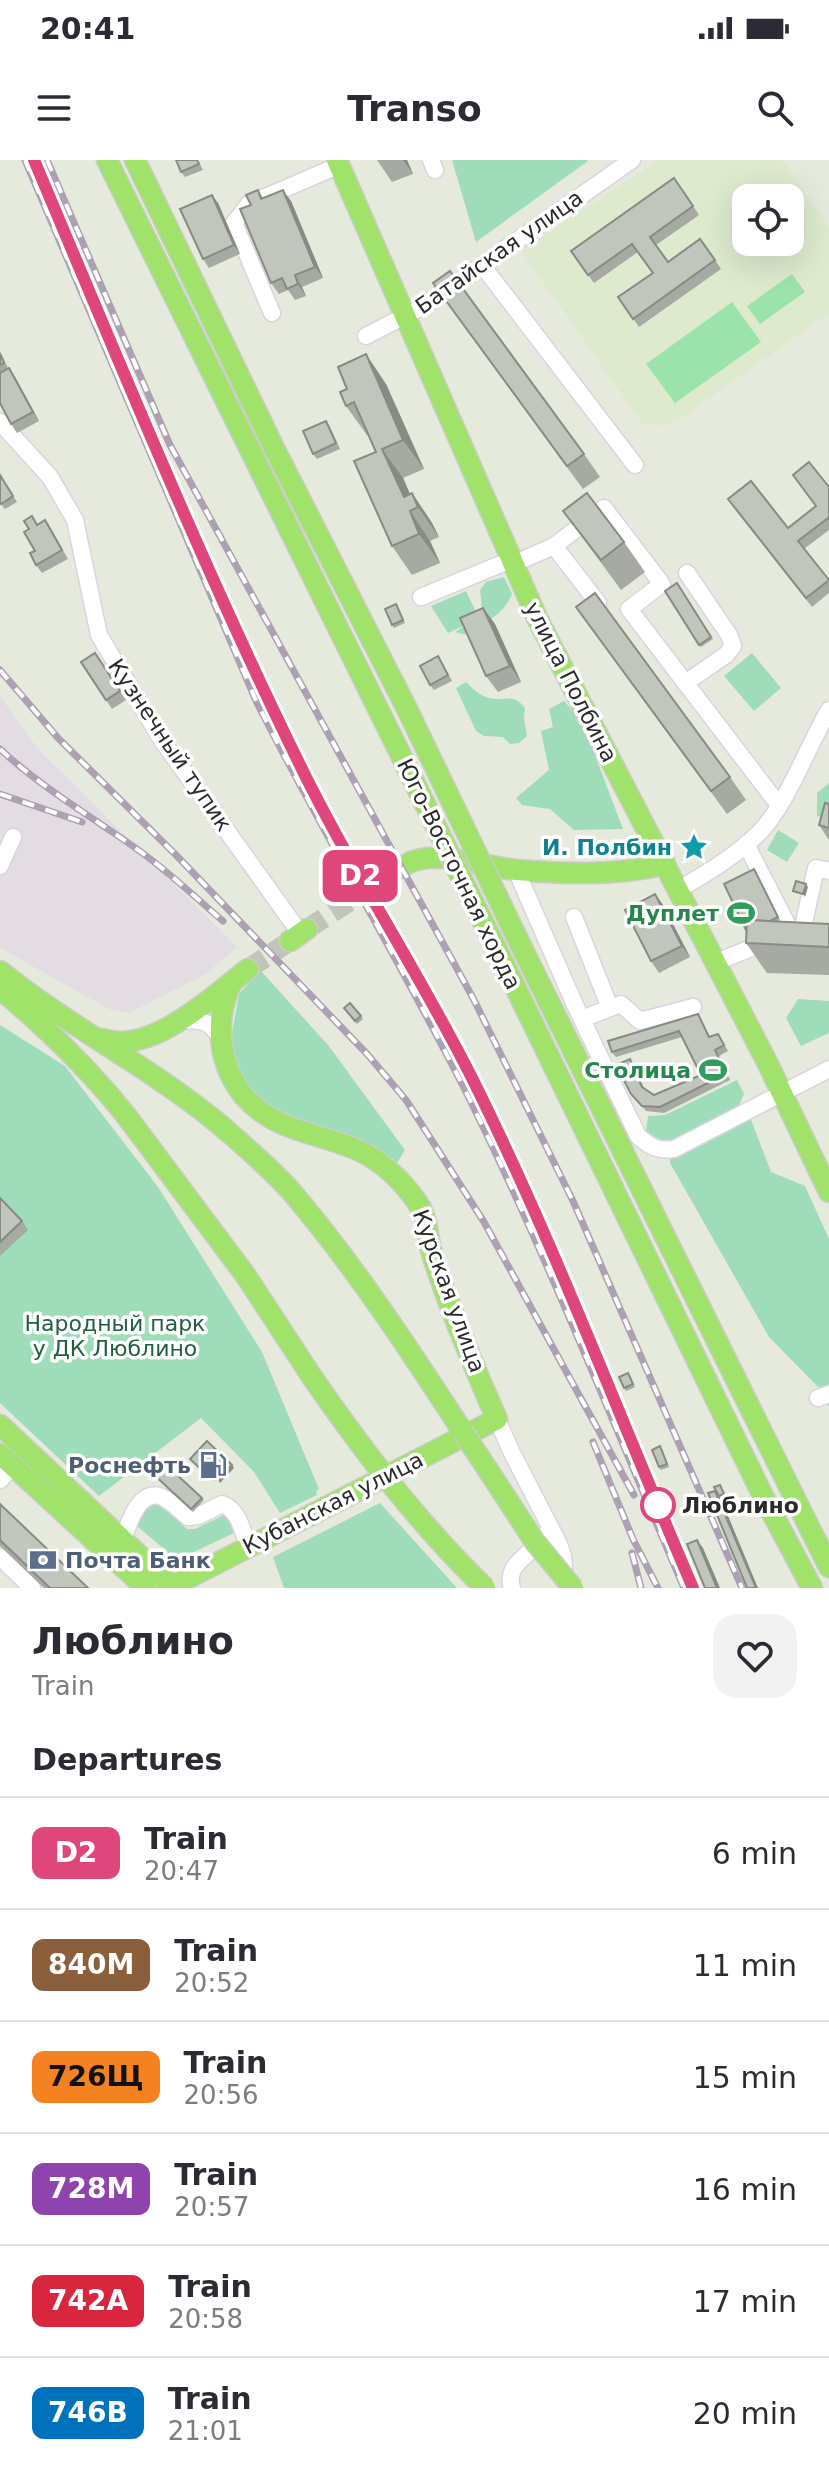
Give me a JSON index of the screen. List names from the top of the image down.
{
  "streets": {
    "main road": [
      "улица Полбина",
      "Юго-Восточная хорда",
      "Курская улица",
      "Кубанская улица"
    ],
    "street": ["Батайская улица", "Кузнечный тупик"]
  },
  "crossings": [
    ["Батайская улица", "улица Полбина"],
    ["Курская улица", "Кубанская улица"]
  ],
  "parks": ["Народный парк у ДК Люблино"],
  "places": {
    "place": ["И. Полбин"],
    "sports": ["Дуплет", "Столица"],
    "fuel station": ["Роснефть"],
    "other": ["Люблино"],
    "bank": ["Почта Банк"]
  },
  "page": {
    "status": "20:41",
    "header": "Transo",
    "on_map": "D2",
    "heading": [
      ["Люблино", "Train"],
      "Departures"
    ],
    "list": [
      {
        "mark": "D2",
        "name": "Train",
        "note": "20:47",
        "value": "6 min"
      },
      {
        "mark": "840М",
        "name": "Train",
        "note": "20:52",
        "value": "11 min"
      },
      {
        "mark": "726Щ",
        "name": "Train",
        "note": "20:56",
        "value": "15 min"
      },
      {
        "mark": "728М",
        "name": "Train",
        "note": "20:57",
        "value": "16 min"
      },
      {
        "mark": "742А",
        "name": "Train",
        "note": "20:58",
        "value": "17 min"
      },
      {
        "mark": "746В",
        "name": "Train",
        "note": "21:01",
        "value": "20 min"
      }
    ]
  }
}
